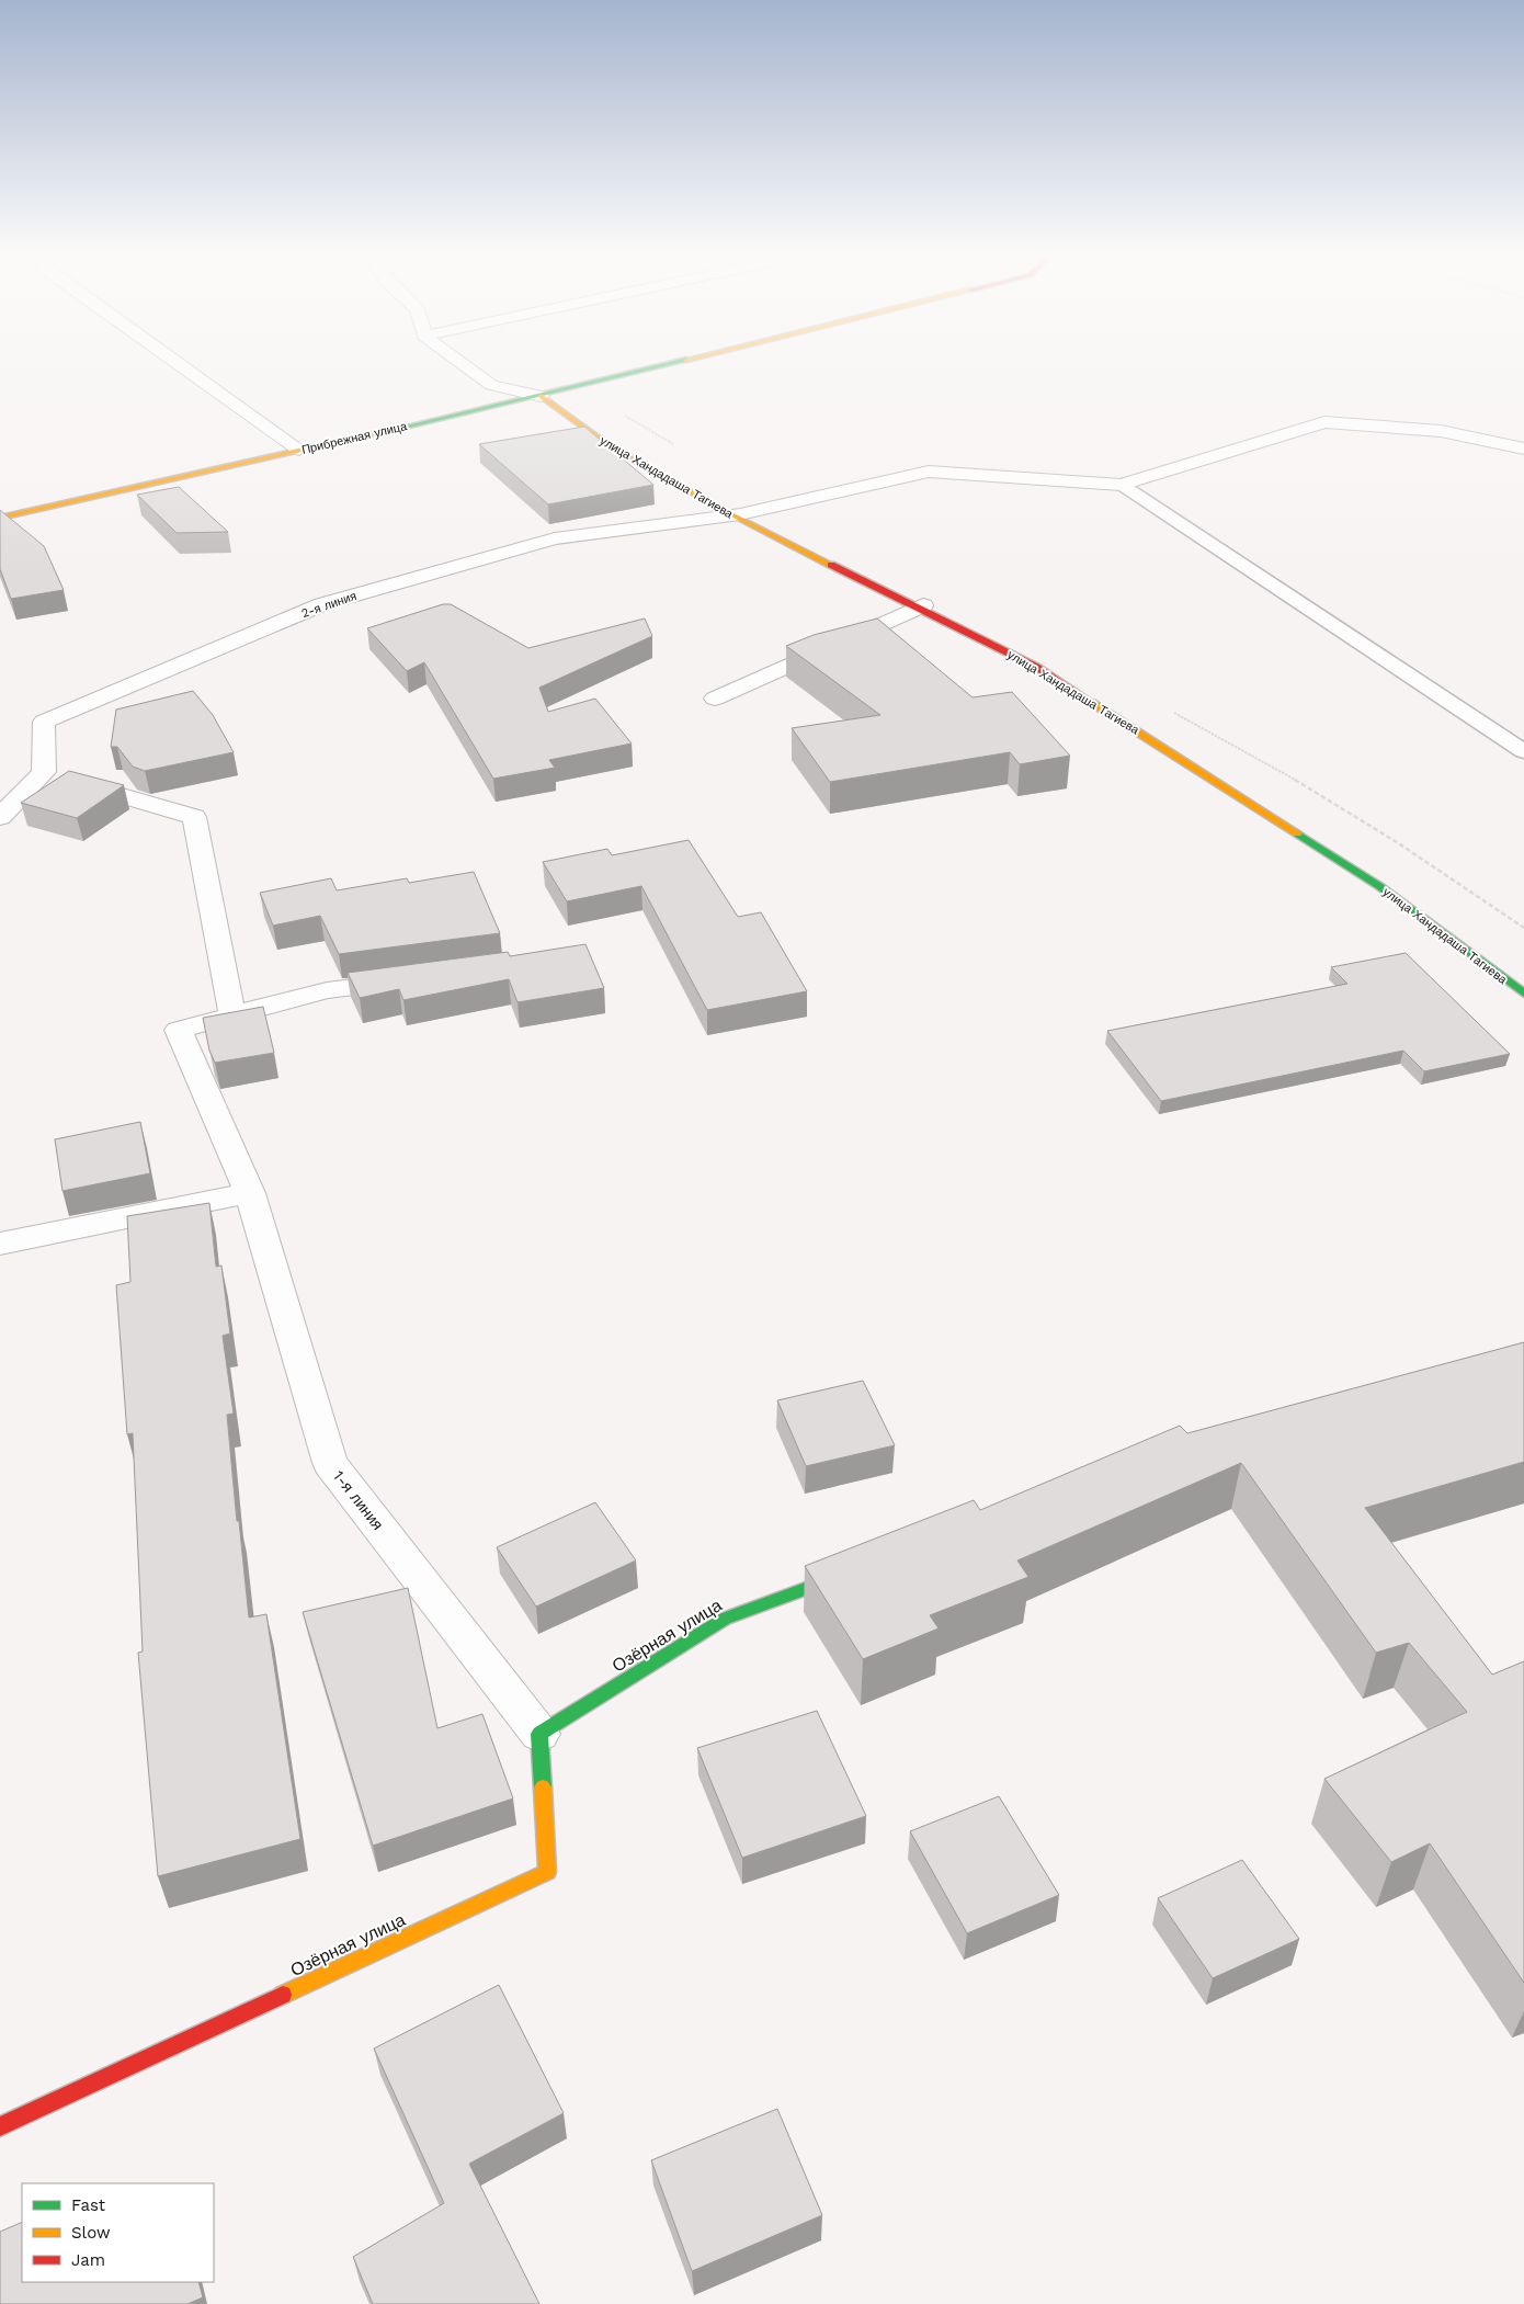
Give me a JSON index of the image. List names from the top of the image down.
{
  "streets": {
    "street": [
      "Прибрежная улица",
      "улица Хандадаша Тагиева",
      "2-я линия",
      "1-я линия",
      "Озёрная улица"
    ]
  },
  "crossings": [
    ["Прибрежная улица", "улица Хандадаша Тагиева"],
    ["улица Хандадаша Тагиева", "2-я линия"],
    ["1-я линия", "Озёрная улица"]
  ],
  "legend": ["Fast", "Slow", "Jam"]
}
